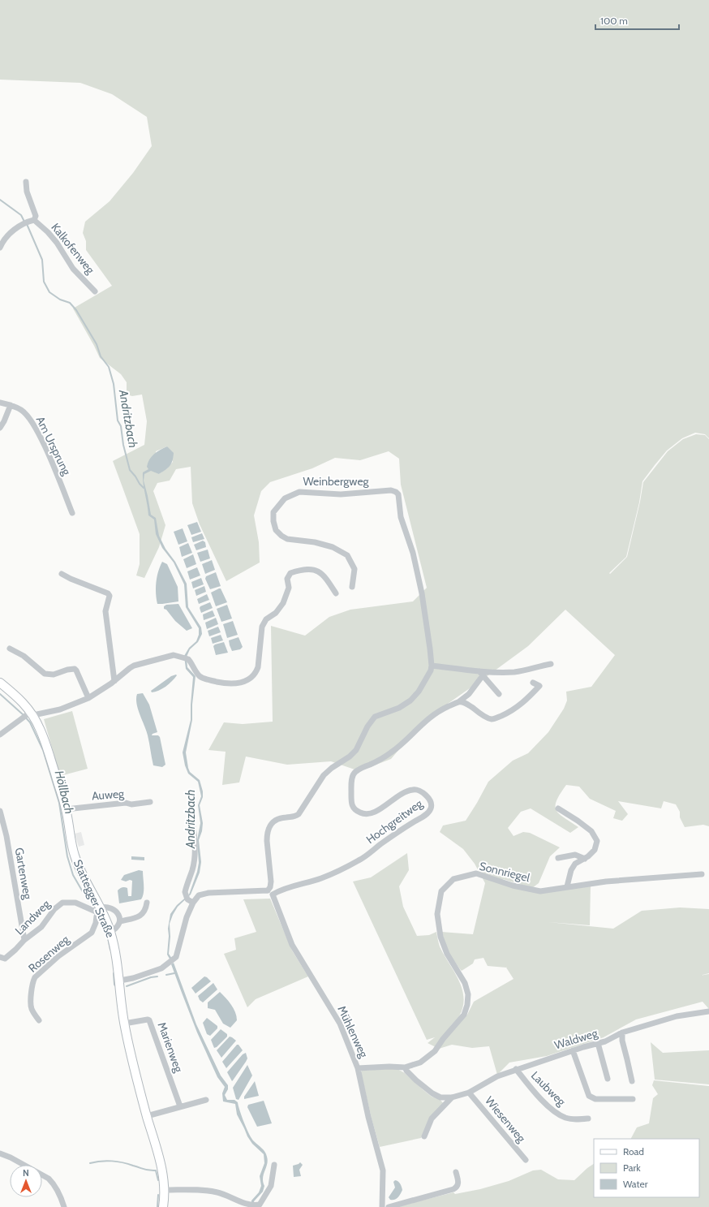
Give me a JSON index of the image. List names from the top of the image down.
{
  "streets": {
    "main road": ["Stattegger Straße"],
    "street": [
      "Kalkofenweg",
      "Am Ursprung",
      "Weinbergweg",
      "Auweg",
      "Hochgreitweg",
      "Sonnriegel",
      "Gartenweg",
      "Landweg",
      "Rosenweg",
      "Mühlenweg",
      "Waldweg",
      "Marienweg",
      "Laubweg",
      "Wiesenweg"
    ]
  },
  "crossings": [
    ["Auweg", "Stattegger Straße"],
    ["Hochgreitweg", "Mühlenweg"],
    ["Sonnriegel", "Waldweg"],
    ["Gartenweg", "Landweg"],
    ["Stattegger Straße", "Landweg"],
    ["Stattegger Straße", "Rosenweg"],
    ["Stattegger Straße", "Marienweg"],
    ["Landweg", "Rosenweg"],
    ["Waldweg", "Laubweg"],
    ["Waldweg", "Wiesenweg"]
  ],
  "water": ["Andritzbach", "Höllbach"],
  "legend": ["Road", "Park", "Water"],
  "scale_bar": "100 m",
  "north": "top"
}
